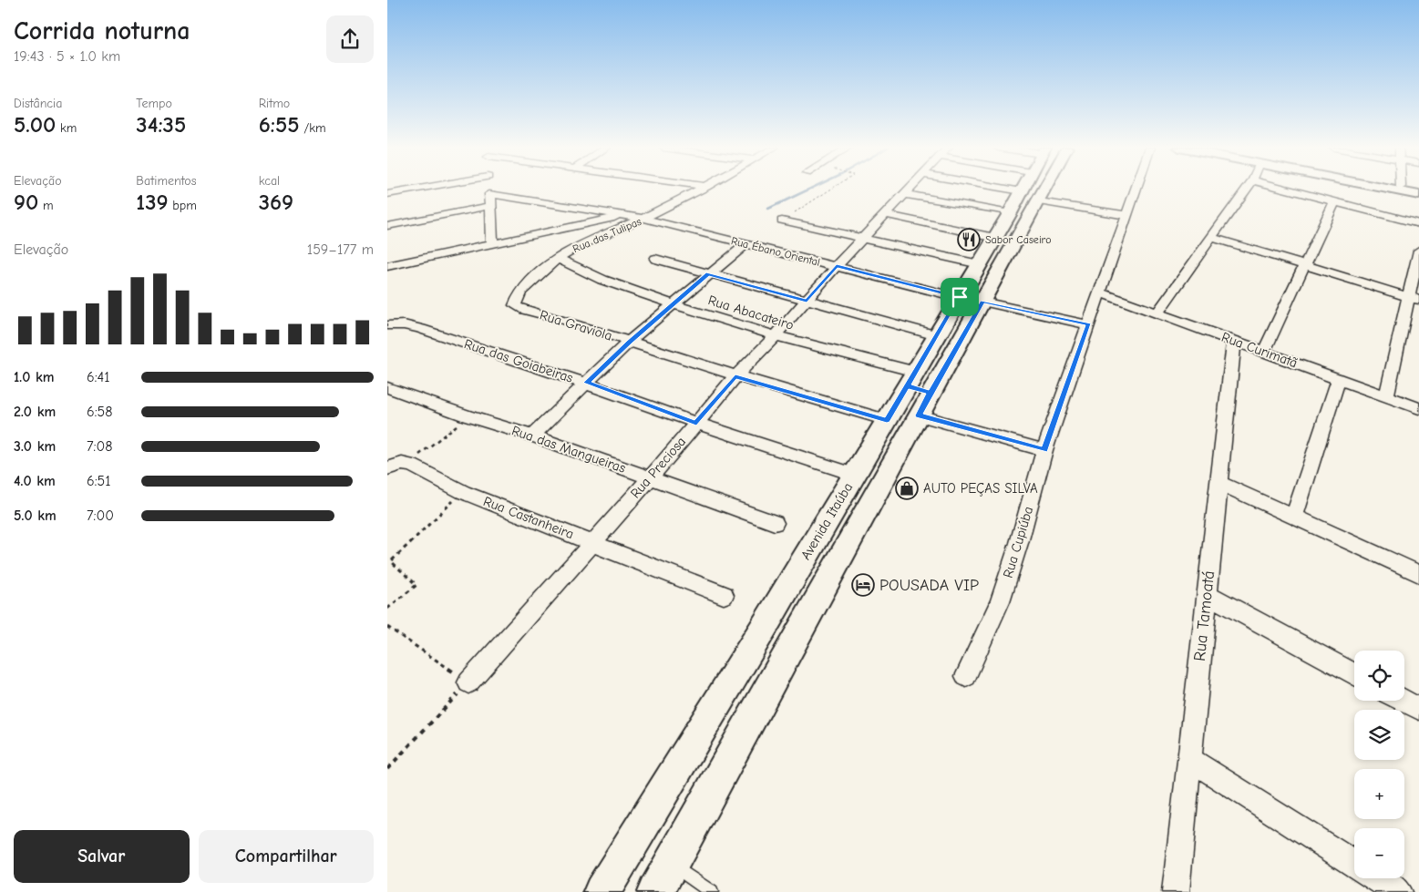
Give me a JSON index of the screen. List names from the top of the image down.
{
  "streets": {
    "street": [
      "Rua das Tulipas",
      "Rua Ébano Oriental",
      "Rua Abacateiro",
      "Rua Graviola",
      "Rua Curimatã",
      "Rua das Goiabeiras",
      "Rua das Mangueiras",
      "Rua Preciosa",
      "Rua Castanheira",
      "Avenida Itaúba",
      "Rua Cupiúba",
      "Rua Tamoatá"
    ]
  },
  "crossings": [
    ["Rua das Tulipas", "Rua Ébano Oriental"],
    ["Rua das Tulipas", "Rua Abacateiro"],
    ["Rua das Tulipas", "Rua Graviola"],
    ["Rua Ébano Oriental", "Rua Preciosa"],
    ["Rua Ébano Oriental", "Avenida Itaúba"],
    ["Rua Abacateiro", "Rua Preciosa"],
    ["Rua Abacateiro", "Avenida Itaúba"],
    ["Rua Graviola", "Rua Preciosa"],
    ["Rua Graviola", "Avenida Itaúba"],
    ["Rua Curimatã", "Rua Cupiúba"],
    ["Rua Curimatã", "Rua Tamoatá"],
    ["Rua das Goiabeiras", "Rua Preciosa"],
    ["Rua das Goiabeiras", "Avenida Itaúba"],
    ["Rua das Mangueiras", "Rua Preciosa"],
    ["Rua Preciosa", "Rua Castanheira"]
  ],
  "places": {
    "restaurant": ["Sabor Caseiro"],
    "shop": ["AUTO PEÇAS SILVA"],
    "hotel": ["POUSADA VIP"]
  },
  "page": {
    "heading": ["Corrida noturna", "19:43 · 5 × 1.0 km"],
    "stats": [
      ["Distância", "5.00 km"],
      ["Tempo", "34:35"],
      ["Ritmo", "6:55 /km"],
      ["Elevação", "90 m"],
      ["Batimentos", "139 bpm"],
      ["kcal", "369"]
    ],
    "chart": ["Elevação", "159–177 m"],
    "list": [
      {
        "name": "1.0 km",
        "note": "6:41"
      },
      {
        "name": "2.0 km",
        "note": "6:58"
      },
      {
        "name": "3.0 km",
        "note": "7:08"
      },
      {
        "name": "4.0 km",
        "note": "6:51"
      },
      {
        "name": "5.0 km",
        "note": "7:00"
      }
    ],
    "map_buttons": ["+", "−"],
    "buttons": ["Salvar", "Compartilhar"]
  }
}
